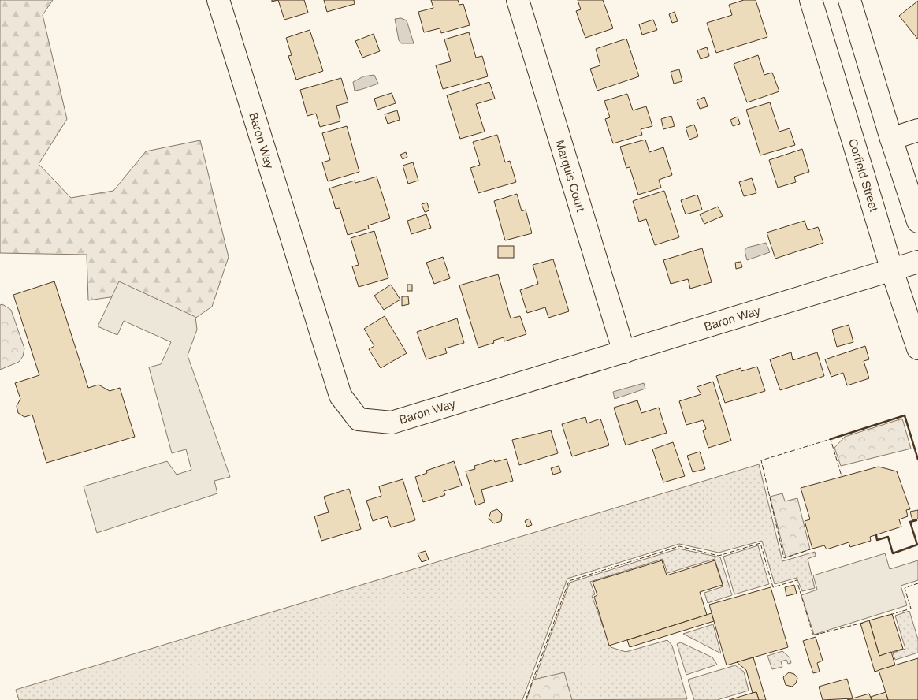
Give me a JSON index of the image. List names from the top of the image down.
{
  "streets": {
    "street": ["Baron Way", "Corfield Street", "Marquis Court"]
  },
  "crossings": [
    ["Baron Way", "Corfield Street"],
    ["Baron Way", "Marquis Court"]
  ]
}
